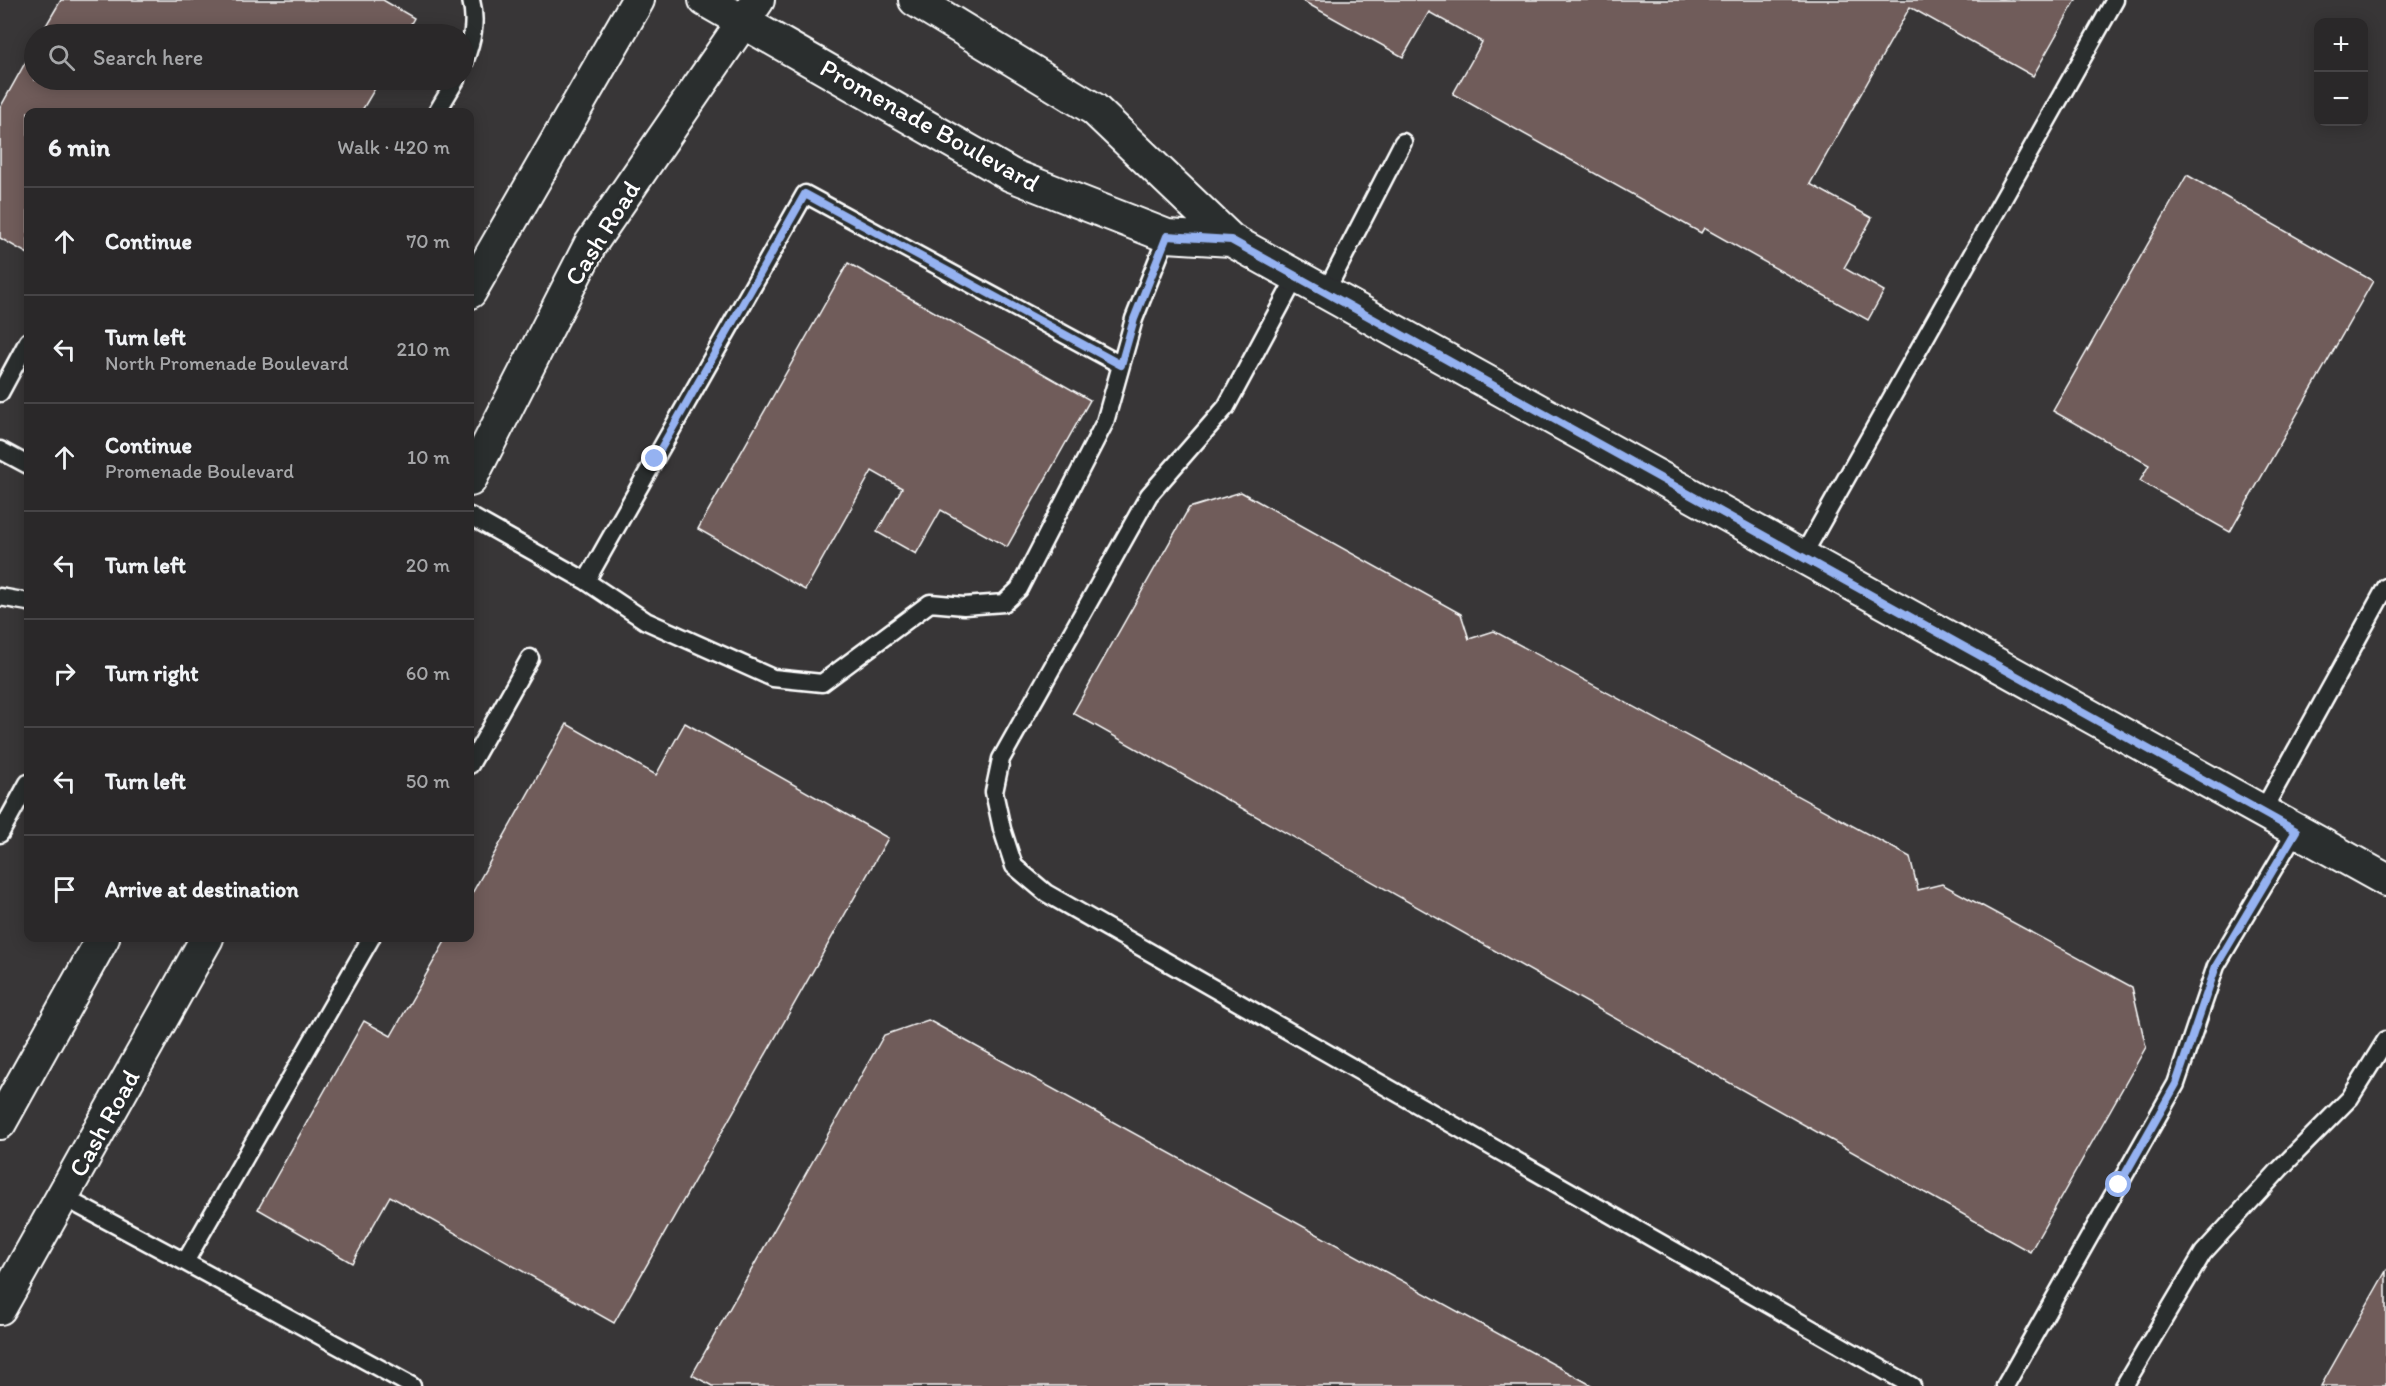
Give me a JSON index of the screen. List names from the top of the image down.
{
  "streets": {
    "street": ["Promenade Boulevard", "Cash Road"]
  },
  "crossings": [
    ["Promenade Boulevard", "Cash Road"]
  ],
  "page": {
    "map_buttons": ["+", "−"],
    "search": "Search here",
    "heading": ["6 min", "Walk · 420 m"],
    "list": [
      ["Continue", "70 m"],
      ["Turn left", "North Promenade Boulevard", "210 m"],
      ["Continue", "Promenade Boulevard", "10 m"],
      ["Turn left", "20 m"],
      ["Turn right", "60 m"],
      ["Turn left", "50 m"],
      "Arrive at destination"
    ]
  }
}
